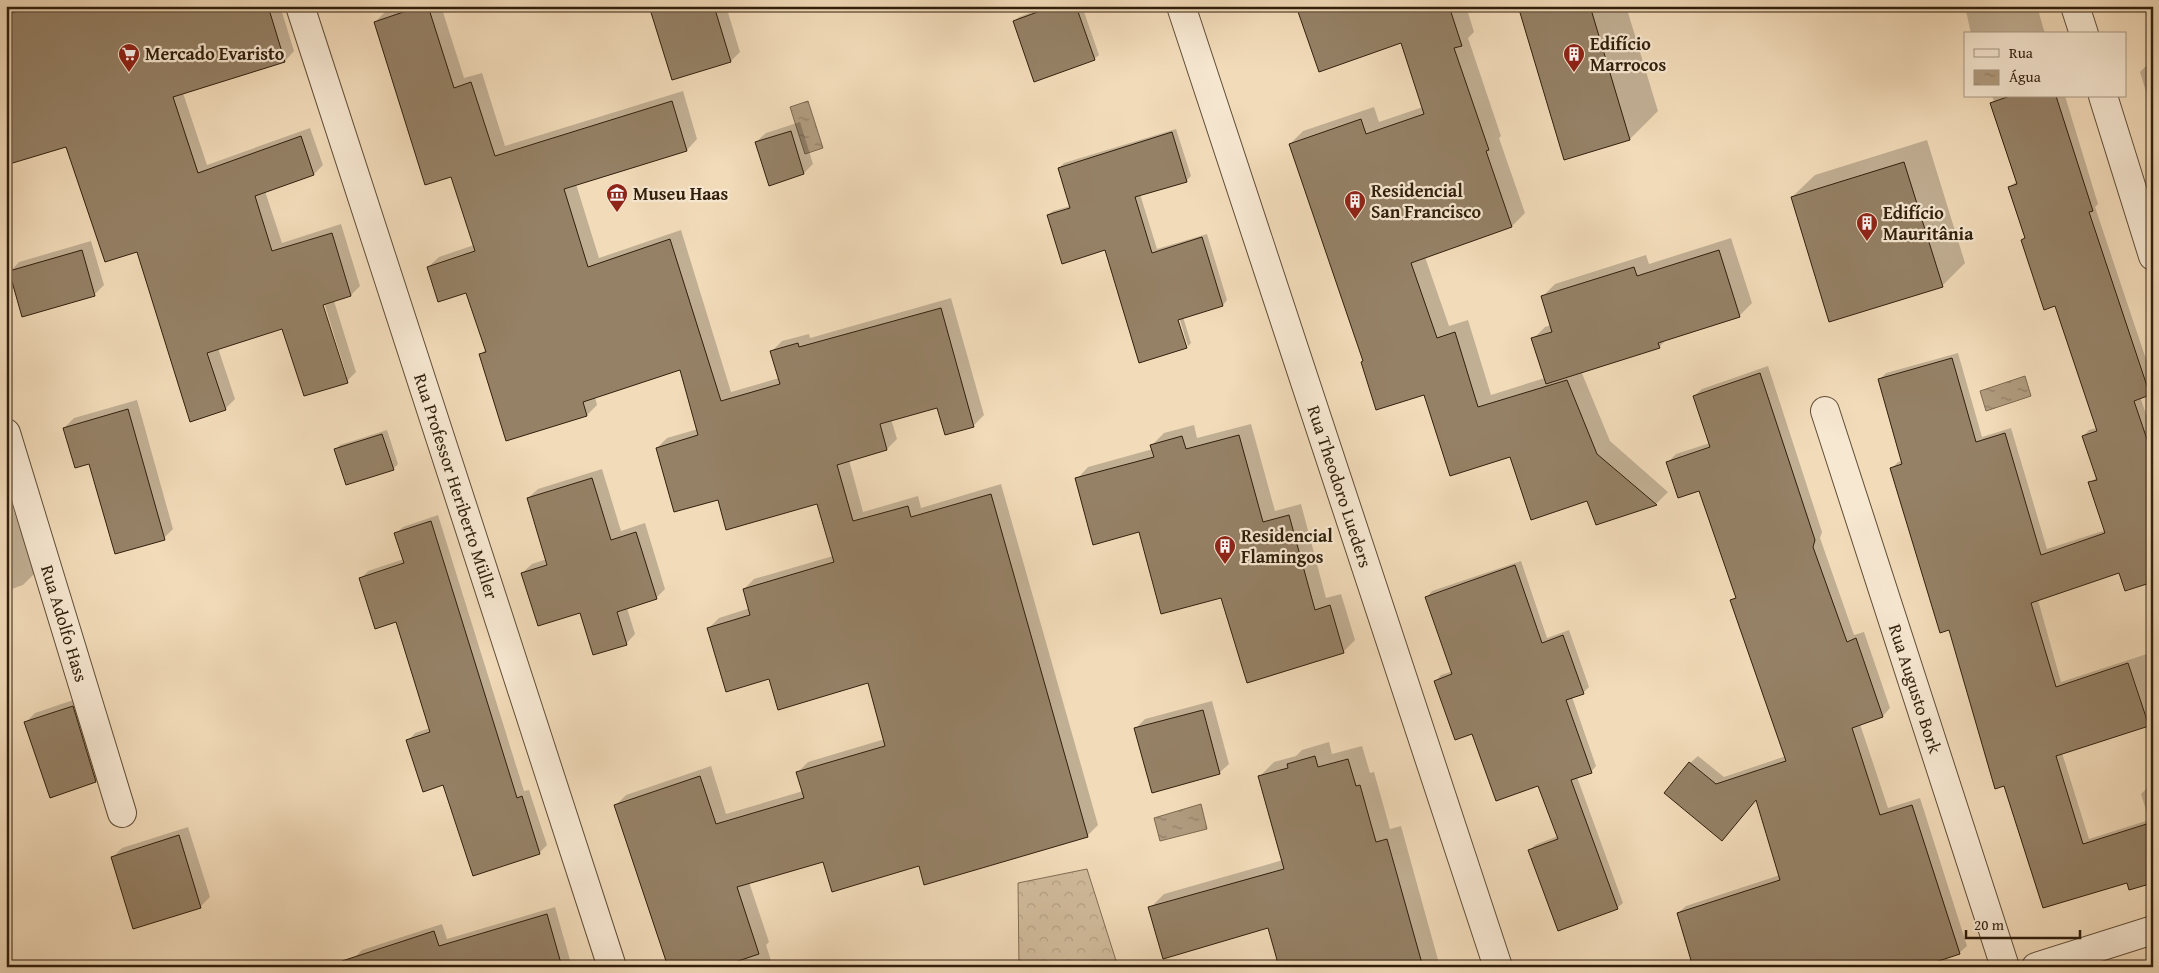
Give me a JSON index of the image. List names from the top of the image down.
{
  "streets": {
    "street": [
      "Rua Professor Heriberto Müller",
      "Rua Theodoro Lueders",
      "Rua Adolfo Hass",
      "Rua Augusto Bork"
    ]
  },
  "places": {
    "supermarket": ["Mercado Evaristo"],
    "building": [
      "Edifício Marrocos",
      "Residencial San Francisco",
      "Edifício Mauritânia",
      "Residencial Flamingos"
    ],
    "museum": ["Museu Haas"]
  },
  "legend": ["Rua", "Água"],
  "scale_bar": "20 m"
}
